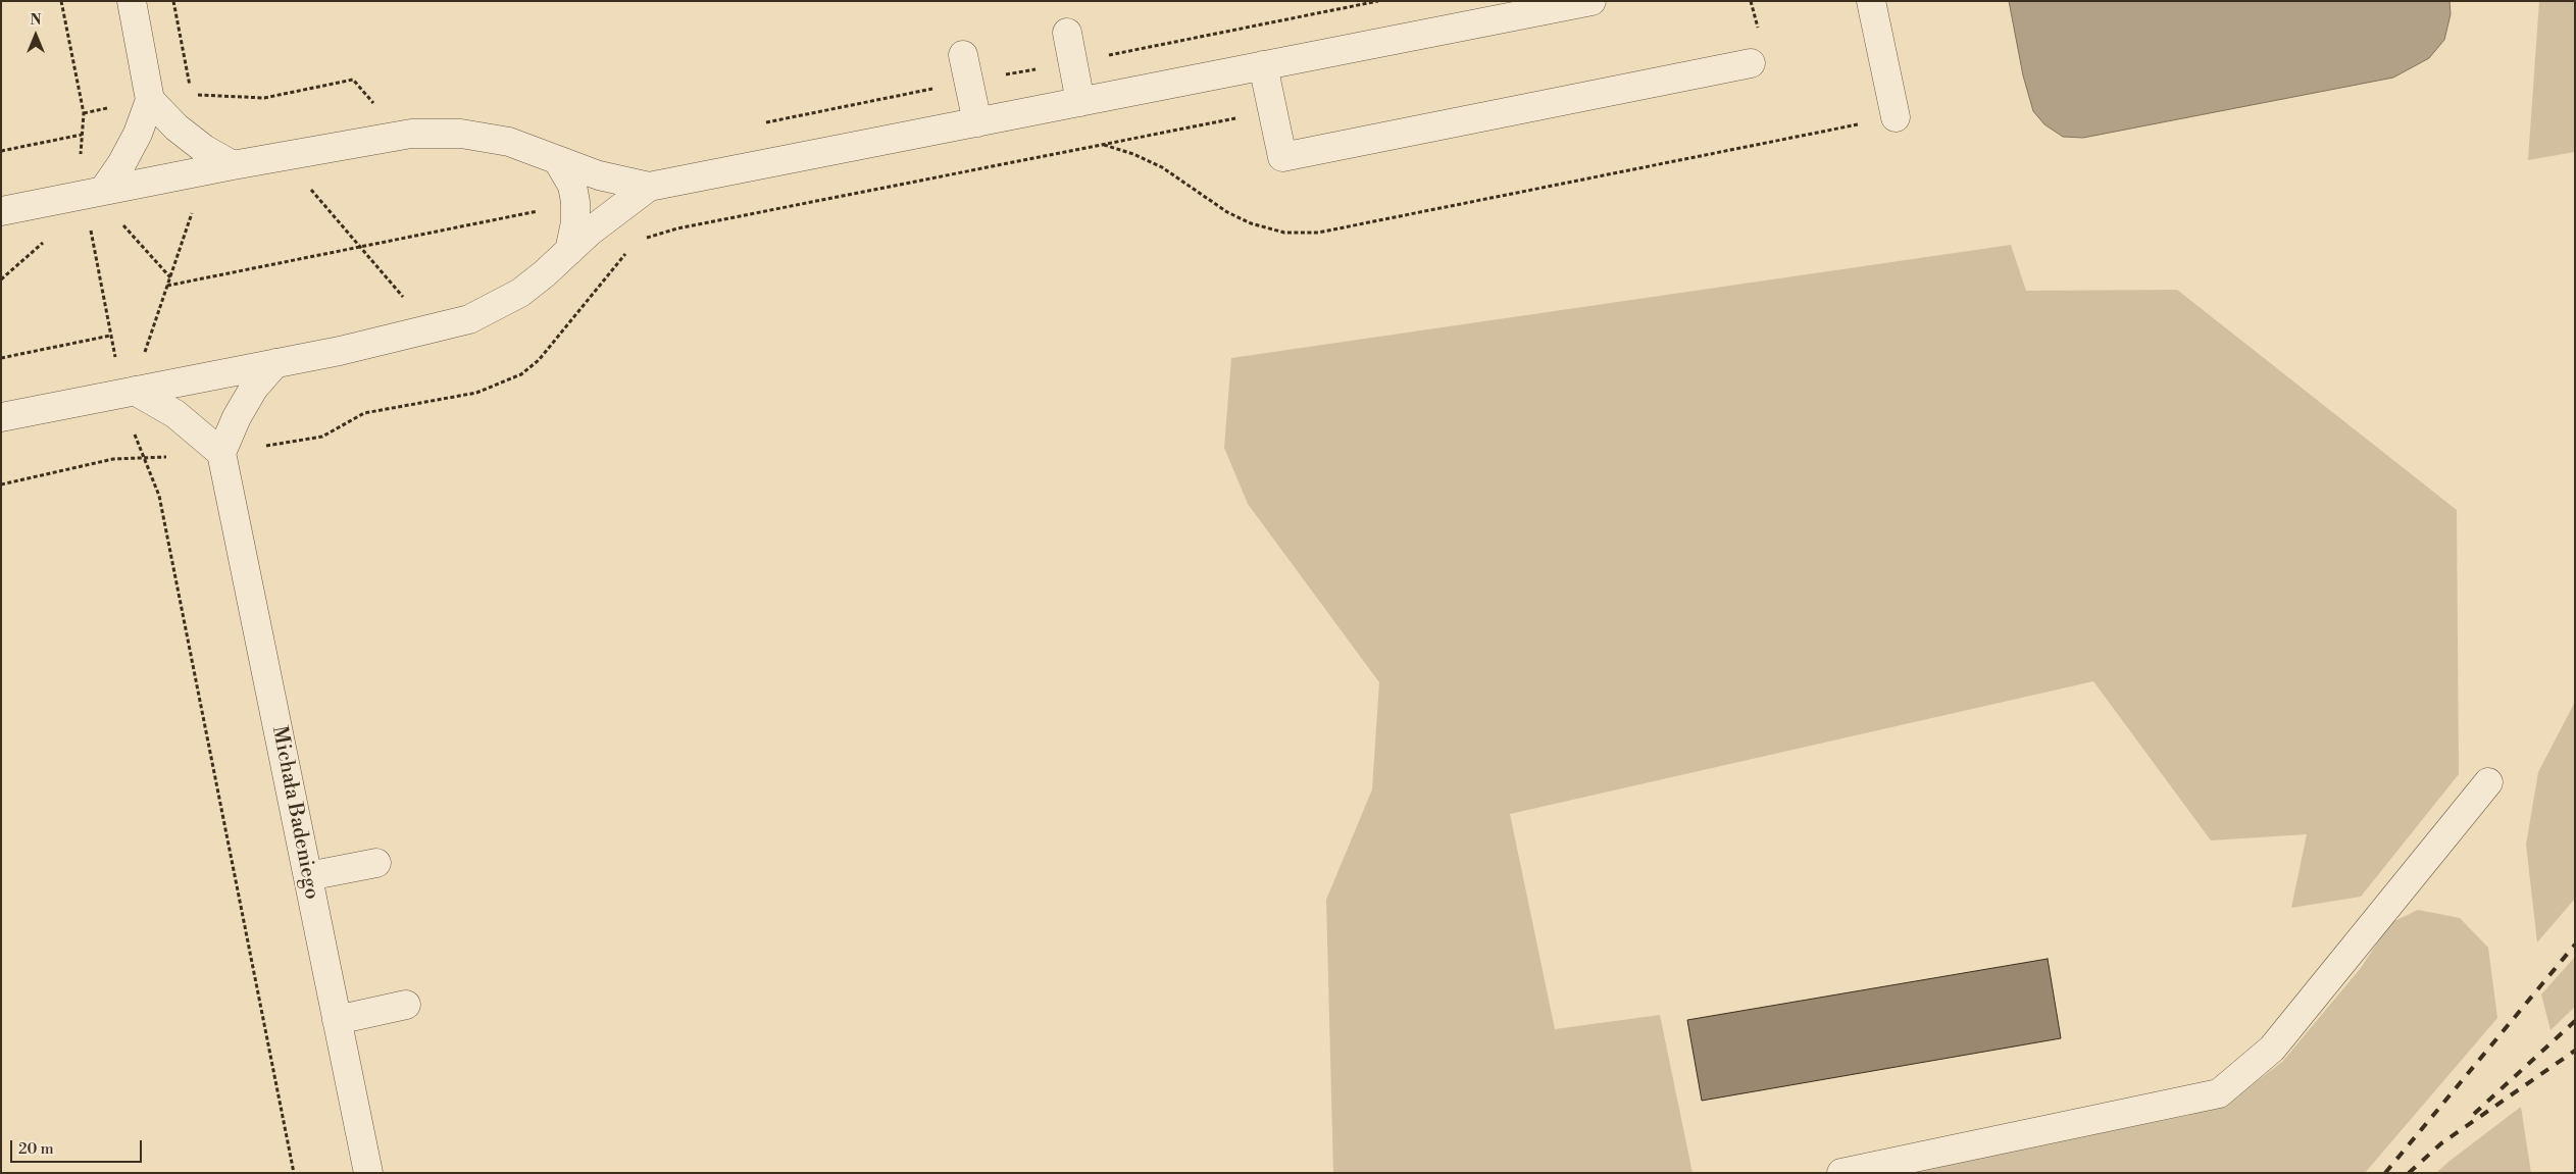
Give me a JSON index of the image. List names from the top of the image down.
{
  "streets": {
    "lane": ["Michała Badeniego"]
  },
  "scale_bar": "20 m",
  "north": "top"
}
